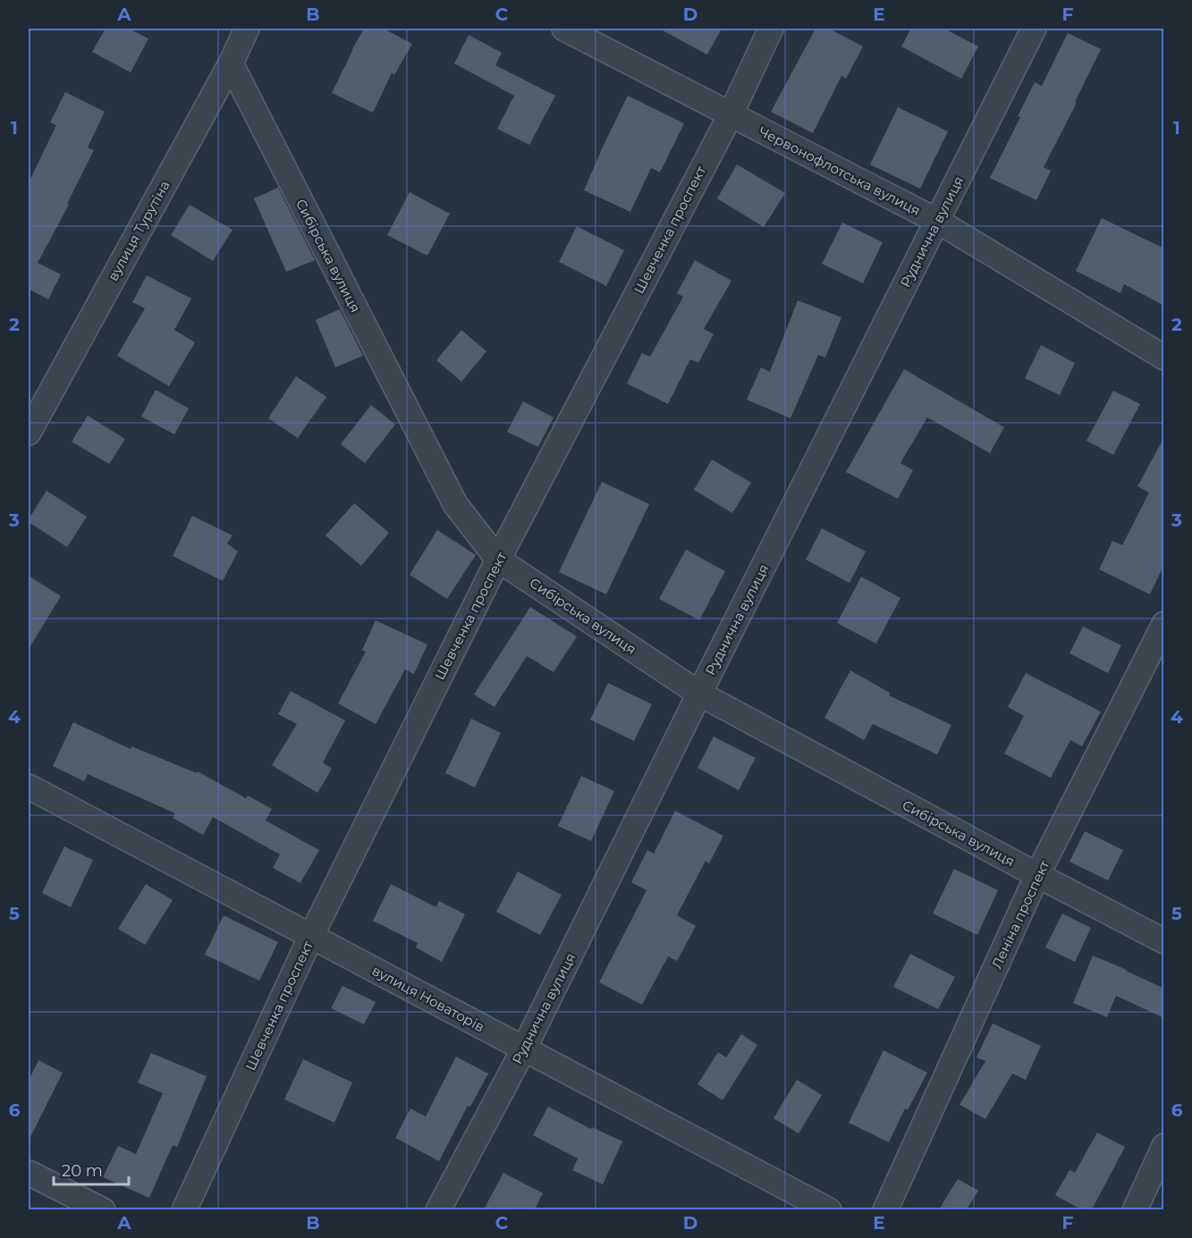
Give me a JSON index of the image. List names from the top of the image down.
{
  "streets": {
    "street": [
      "Червонофлотська вулиця",
      "Шевченка проспект",
      "вулиця Турутіна",
      "Руднична вулиця",
      "Сибірська вулиця",
      "Леніна проспект",
      "вулиця Новаторів"
    ]
  },
  "crossings": [
    ["Червонофлотська вулиця", "Шевченка проспект"],
    ["Червонофлотська вулиця", "Руднична вулиця"],
    ["Шевченка проспект", "Сибірська вулиця"],
    ["Шевченка проспект", "вулиця Новаторів"],
    ["вулиця Турутіна", "Сибірська вулиця"],
    ["Руднична вулиця", "Сибірська вулиця"],
    ["Руднична вулиця", "вулиця Новаторів"],
    ["Сибірська вулиця", "Леніна проспект"]
  ],
  "scale_bar": "20 m",
  "grid": {
    "columns": [
      "A",
      "B",
      "C",
      "D",
      "E",
      "F"
    ],
    "rows": [
      "1",
      "2",
      "3",
      "4",
      "5",
      "6"
    ]
  }
}
